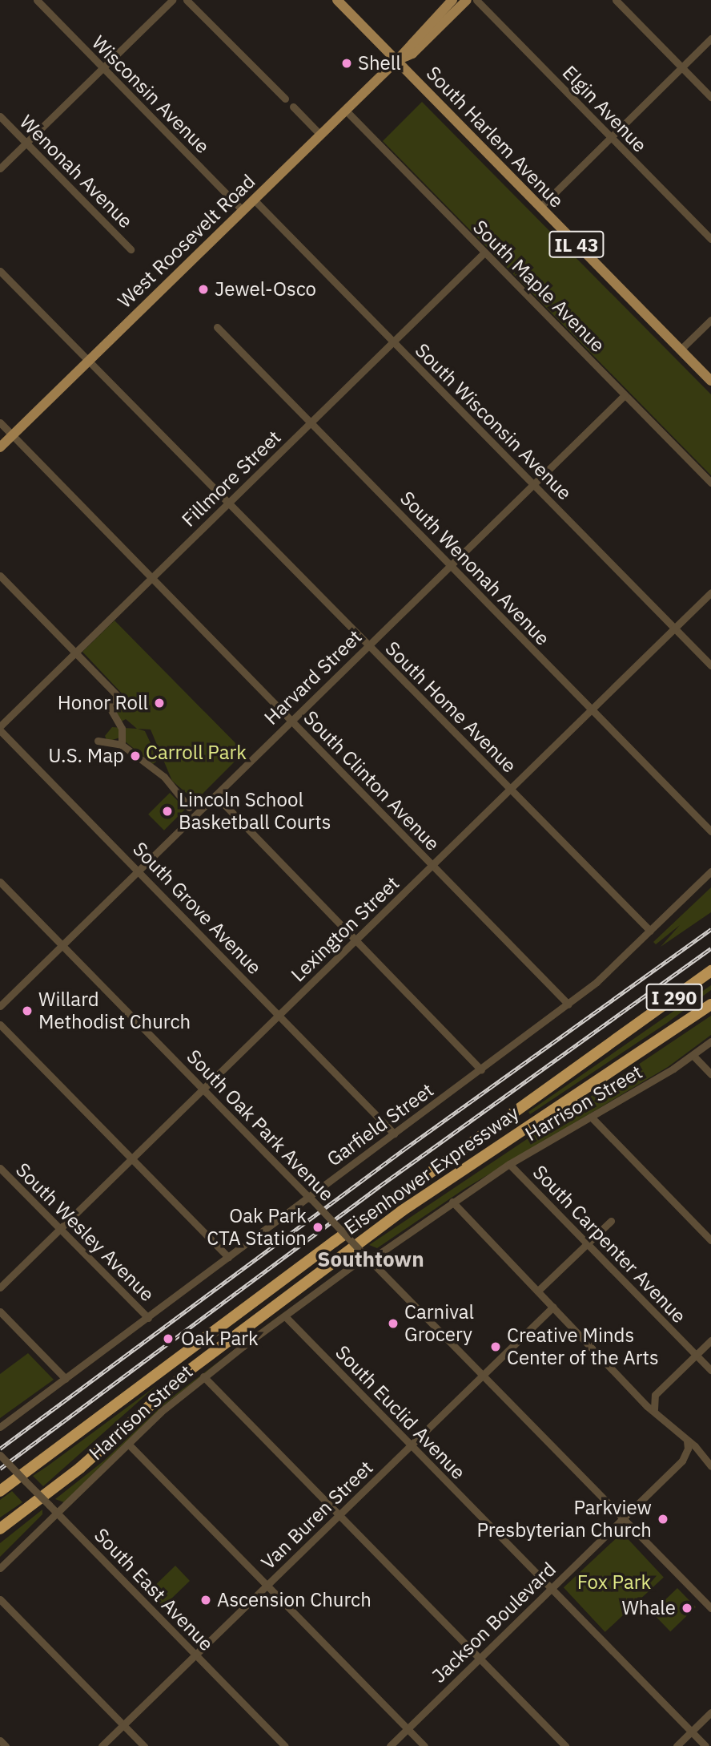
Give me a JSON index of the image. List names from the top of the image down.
{
  "streets": {
    "highway": ["I 290", "Eisenhower Expressway"],
    "main road": ["South Harlem Avenue", "West Roosevelt Road", "IL 43"],
    "street": [
      "Wisconsin Avenue",
      "Elgin Avenue",
      "Wenonah Avenue",
      "South Maple Avenue",
      "South Wisconsin Avenue",
      "Fillmore Street",
      "South Wenonah Avenue",
      "Harvard Street",
      "South Home Avenue",
      "South Clinton Avenue",
      "South Grove Avenue",
      "Lexington Street",
      "Harrison Street",
      "Garfield Street",
      "South Oak Park Avenue",
      "South Wesley Avenue",
      "South Carpenter Avenue",
      "South Euclid Avenue",
      "Van Buren Street",
      "South East Avenue",
      "Jackson Boulevard"
    ]
  },
  "crossings": [
    ["Wisconsin Avenue", "West Roosevelt Road"],
    ["South Harlem Avenue", "West Roosevelt Road"],
    ["South Harlem Avenue", "IL 43"],
    ["West Roosevelt Road", "IL 43"],
    ["West Roosevelt Road", "South Maple Avenue"],
    ["West Roosevelt Road", "South Wisconsin Avenue"],
    ["West Roosevelt Road", "South Home Avenue"],
    ["West Roosevelt Road", "South Clinton Avenue"],
    ["South Maple Avenue", "Fillmore Street"],
    ["South Maple Avenue", "Harvard Street"],
    ["South Wisconsin Avenue", "Fillmore Street"],
    ["South Wisconsin Avenue", "Harvard Street"],
    ["South Wisconsin Avenue", "Lexington Street"],
    ["Fillmore Street", "South Wenonah Avenue"],
    ["Fillmore Street", "South Home Avenue"],
    ["Fillmore Street", "South Clinton Avenue"],
    ["Fillmore Street", "South Grove Avenue"],
    ["South Wenonah Avenue", "Harvard Street"],
    ["South Wenonah Avenue", "Lexington Street"],
    ["Harvard Street", "South Home Avenue"],
    ["Harvard Street", "South Clinton Avenue"],
    ["Harvard Street", "South Grove Avenue"],
    ["Harvard Street", "South Oak Park Avenue"],
    ["South Home Avenue", "Lexington Street"],
    ["South Home Avenue", "Garfield Street"],
    ["South Clinton Avenue", "Lexington Street"],
    ["South Clinton Avenue", "Garfield Street"],
    ["South Grove Avenue", "Lexington Street"],
    ["South Grove Avenue", "Garfield Street"],
    ["Lexington Street", "South Oak Park Avenue"],
    ["Lexington Street", "South Wesley Avenue"],
    ["Harrison Street", "South Oak Park Avenue"],
    ["Harrison Street", "South Carpenter Avenue"],
    ["Harrison Street", "South Euclid Avenue"],
    ["Harrison Street", "South East Avenue"],
    ["Garfield Street", "South Oak Park Avenue"],
    ["Garfield Street", "South Wesley Avenue"],
    ["South Oak Park Avenue", "Van Buren Street"],
    ["South Oak Park Avenue", "Jackson Boulevard"],
    ["South Euclid Avenue", "Van Buren Street"],
    ["South Euclid Avenue", "Jackson Boulevard"],
    ["Van Buren Street", "South East Avenue"]
  ],
  "districts": ["Southtown"],
  "parks": ["Carroll Park", "Fox Park"],
  "places": [
    "Shell",
    "Jewel-Osco",
    "Honor Roll",
    "U.S. Map",
    "Lincoln School Basketball Courts",
    "Willard Methodist Church",
    "Oak Park CTA Station",
    "Carnival Grocery",
    "Oak Park",
    "Creative Minds Center of the Arts",
    "Parkview Presbyterian Church",
    "Ascension Church",
    "Whale"
  ]
}
